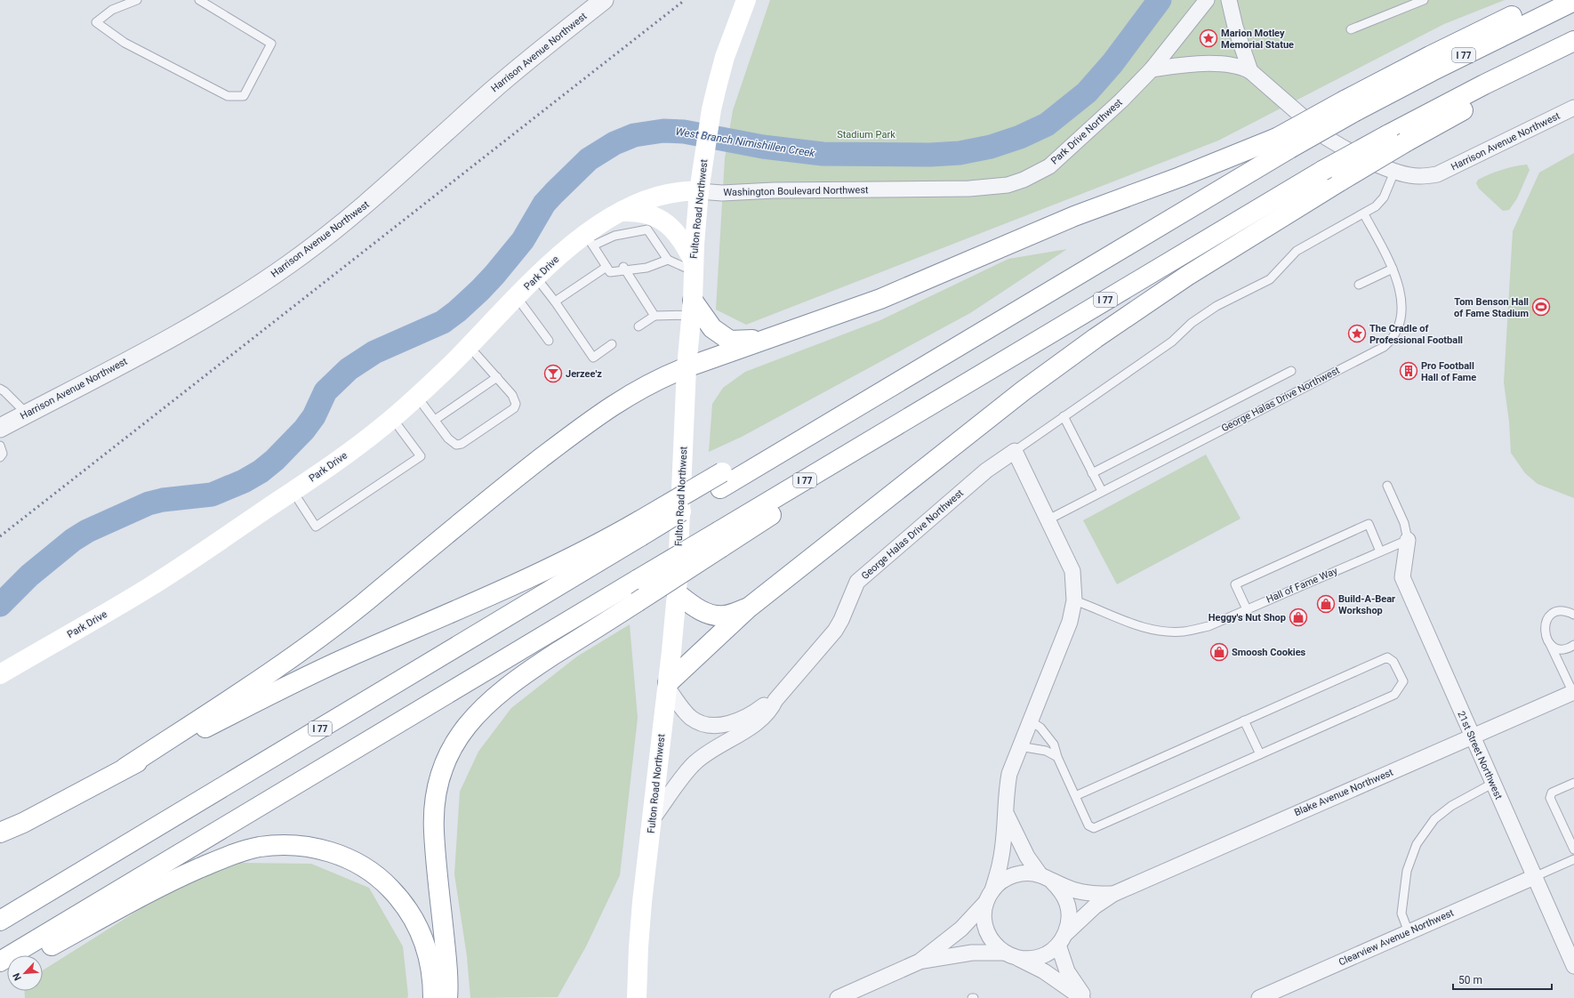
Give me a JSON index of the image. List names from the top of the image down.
{
  "streets": {
    "main road": ["I 77", "Fulton Road Northwest", "Park Drive"],
    "street": [
      "Harrison Avenue Northwest",
      "Park Drive Northwest",
      "Washington Boulevard Northwest",
      "George Halas Drive Northwest",
      "21st Street Northwest",
      "Blake Avenue Northwest",
      "Clearview Avenue Northwest"
    ],
    "lane": ["Hall of Fame Way"]
  },
  "crossings": [
    ["Harrison Avenue Northwest", "George Halas Drive Northwest"],
    ["Park Drive Northwest", "Washington Boulevard Northwest"],
    ["Washington Boulevard Northwest", "Fulton Road Northwest"],
    ["Washington Boulevard Northwest", "Park Drive"],
    ["Fulton Road Northwest", "Park Drive"],
    ["Fulton Road Northwest", "George Halas Drive Northwest"],
    ["Hall of Fame Way", "21st Street Northwest"],
    ["21st Street Northwest", "Blake Avenue Northwest"],
    ["21st Street Northwest", "Clearview Avenue Northwest"]
  ],
  "water": ["West Branch Nimishillen Creek"],
  "parks": ["Stadium Park"],
  "places": {
    "place": ["Marion Motley Memorial Statue", "The Cradle of Professional Football"],
    "sports": ["Tom Benson Hall of Fame Stadium"],
    "building": ["Pro Football Hall of Fame"],
    "bar": ["Jerzee'z"],
    "shop": ["Build-A-Bear Workshop", "Heggy's Nut Shop", "Smoosh Cookies"]
  },
  "scale_bar": "50 m",
  "north": "bottom left"
}
